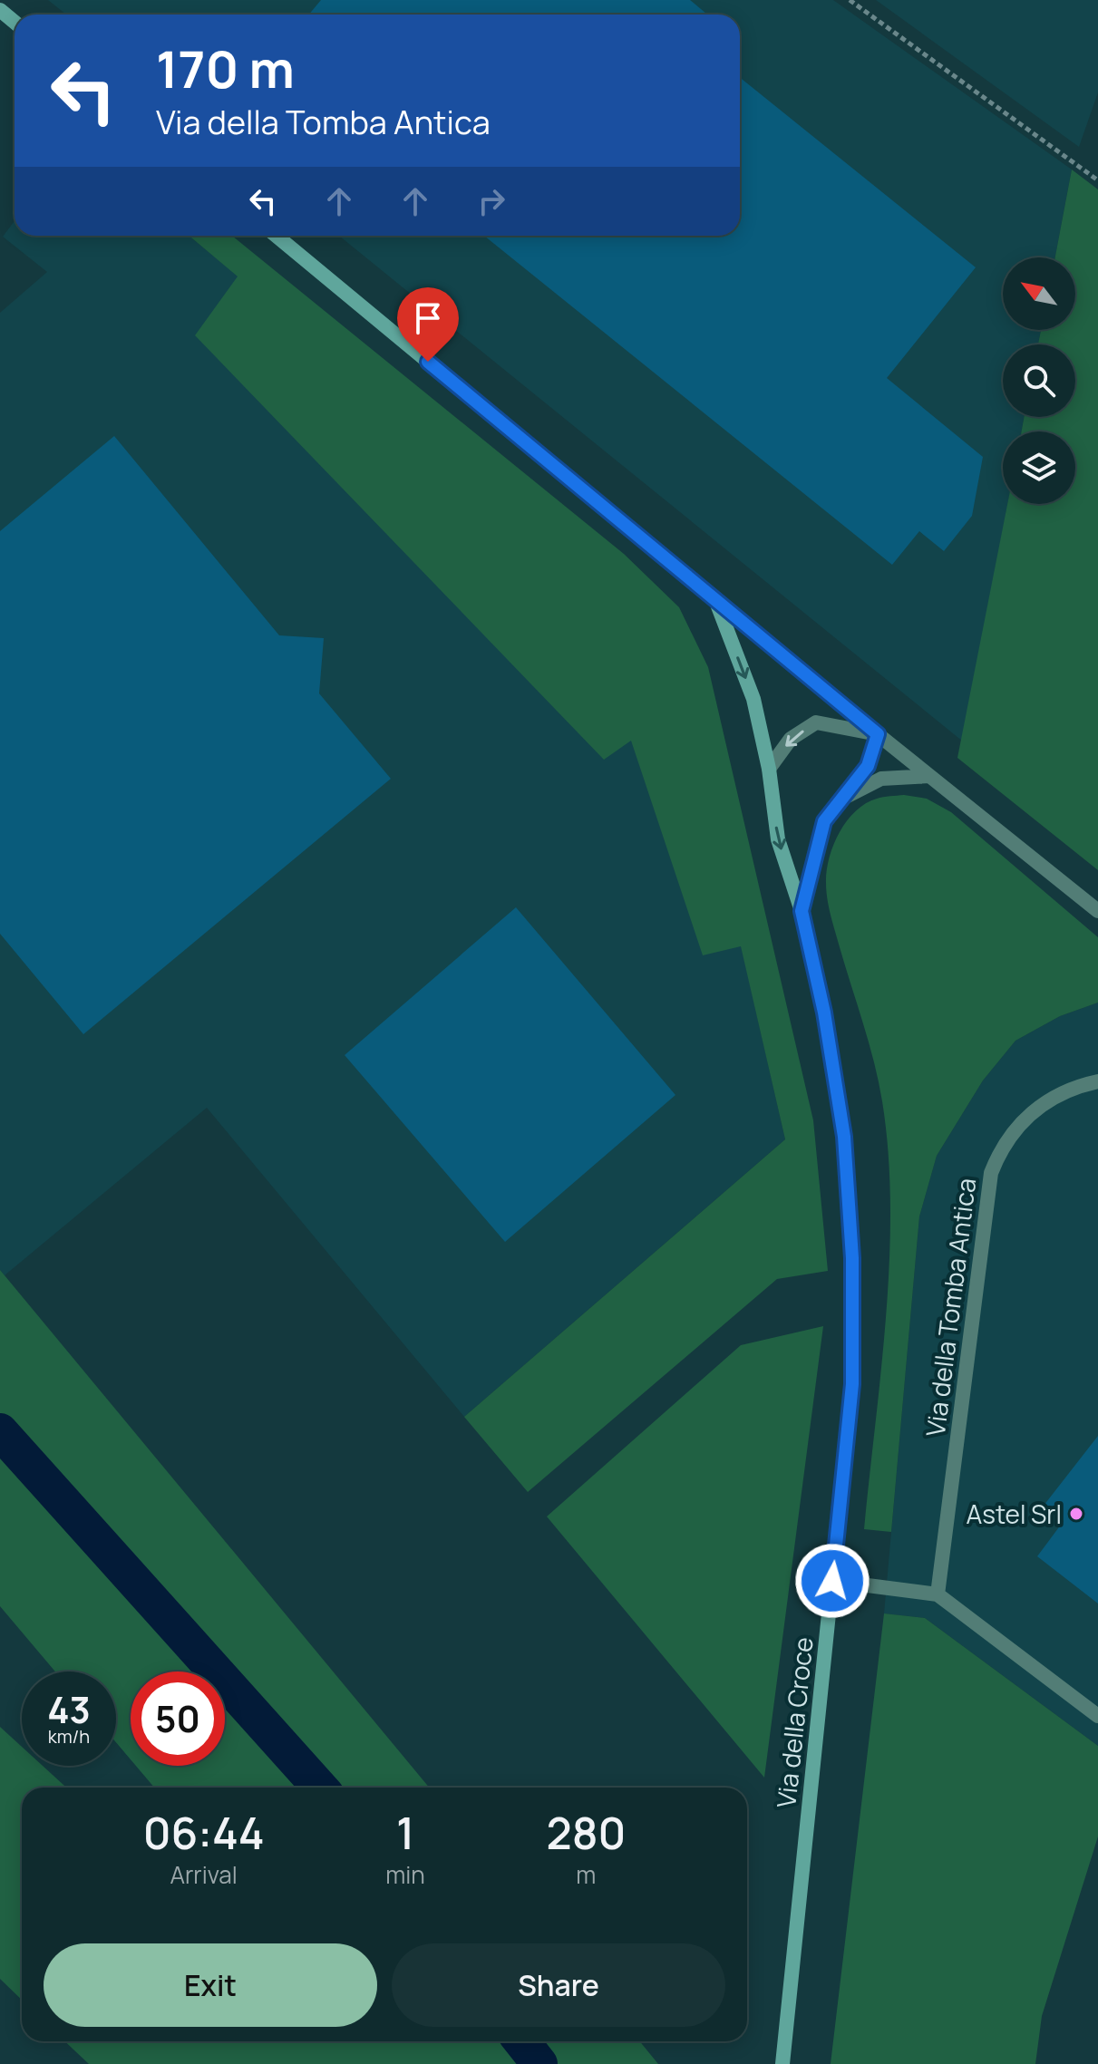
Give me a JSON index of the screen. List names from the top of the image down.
{
  "streets": {
    "main road": ["Via della Croce"],
    "street": ["Via della Tomba Antica"]
  },
  "places": ["Astel Srl"],
  "north": "top left",
  "page": {
    "turn": ["170 m", "Via della Tomba Antica"],
    "speed": "43 km/h",
    "limit": "50",
    "eta": [
      "06:44",
      "Arrival",
      "1",
      "min",
      "280",
      "m"
    ],
    "buttons": ["Exit", "Share"]
  }
}
